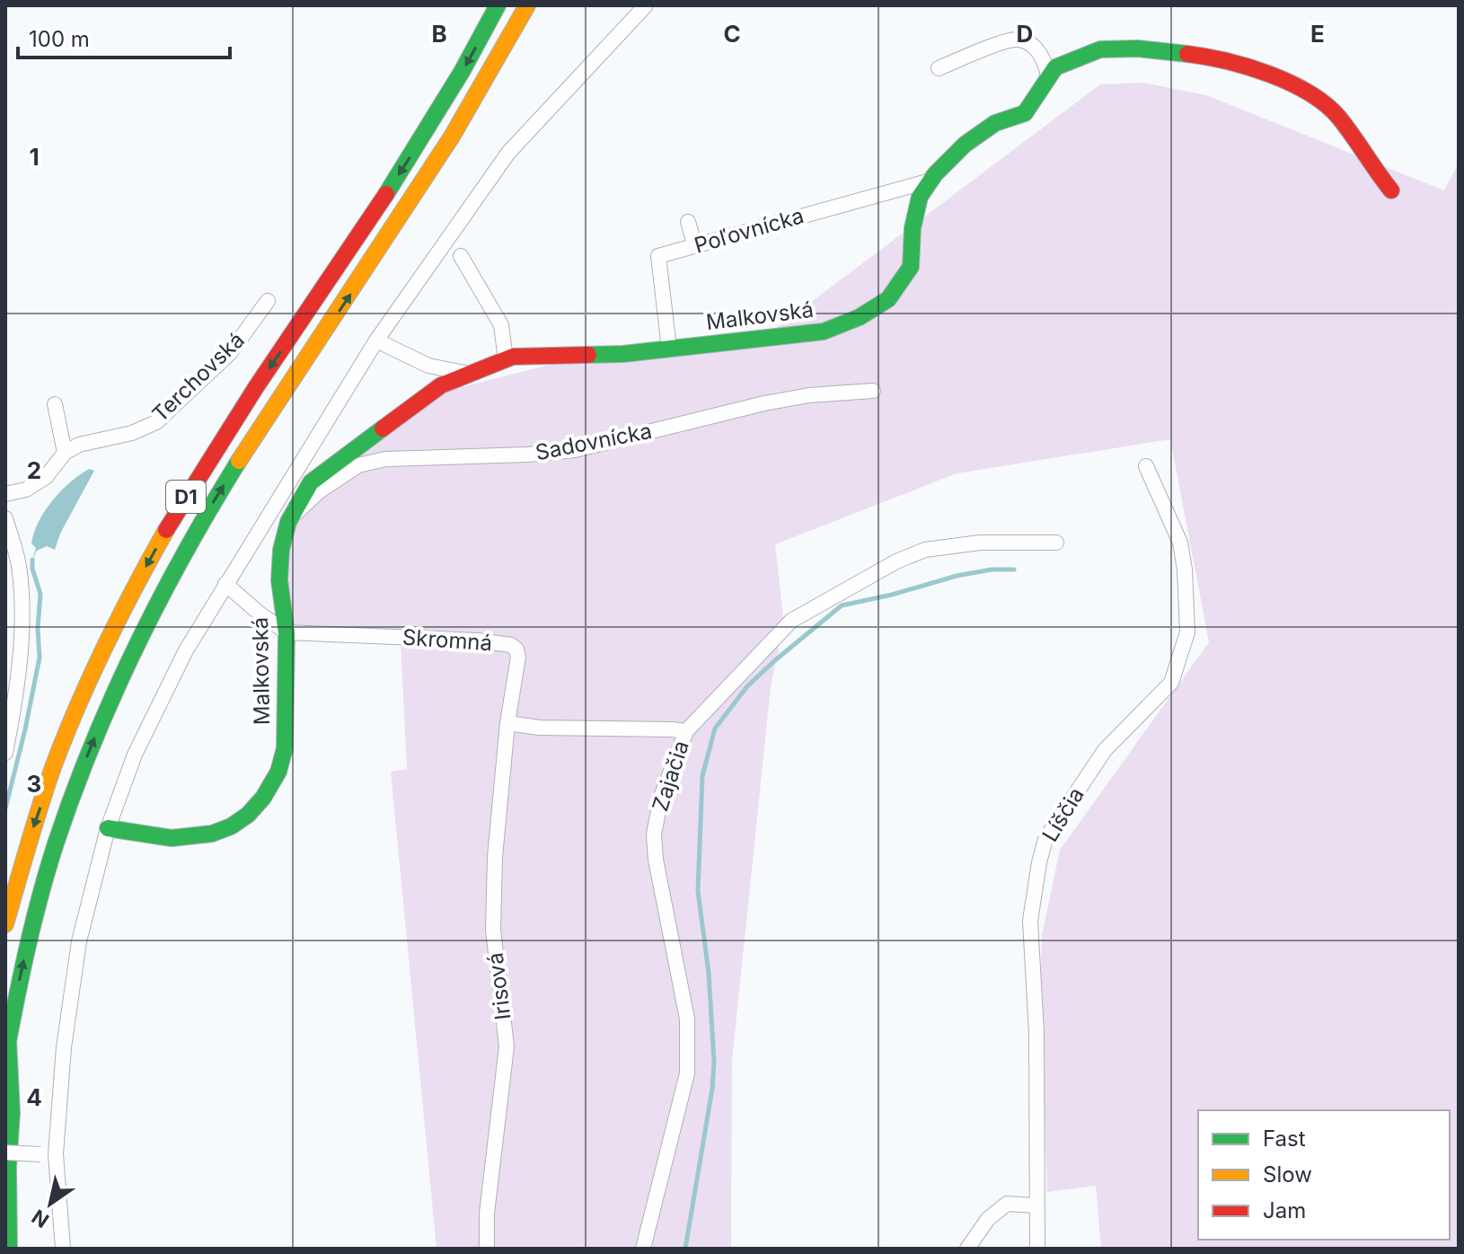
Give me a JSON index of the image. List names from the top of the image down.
{
  "streets": {
    "main road": ["Malkovská", "D1"],
    "street": [
      "Poľovnícka",
      "Terchovská",
      "Sadovnícka",
      "Skromná",
      "Zajačia",
      "Líščia",
      "Irisová"
    ]
  },
  "crossings": [
    ["Poľovnícka", "Malkovská"],
    ["Malkovská", "Sadovnícka"],
    ["Malkovská", "Skromná"],
    ["Skromná", "Irisová"]
  ],
  "legend": ["Fast", "Slow", "Jam"],
  "scale_bar": "100 m",
  "north": "bottom left",
  "grid": {
    "columns": [
      "B",
      "C",
      "D",
      "E"
    ],
    "rows": [
      "1",
      "2",
      "3",
      "4"
    ]
  }
}
